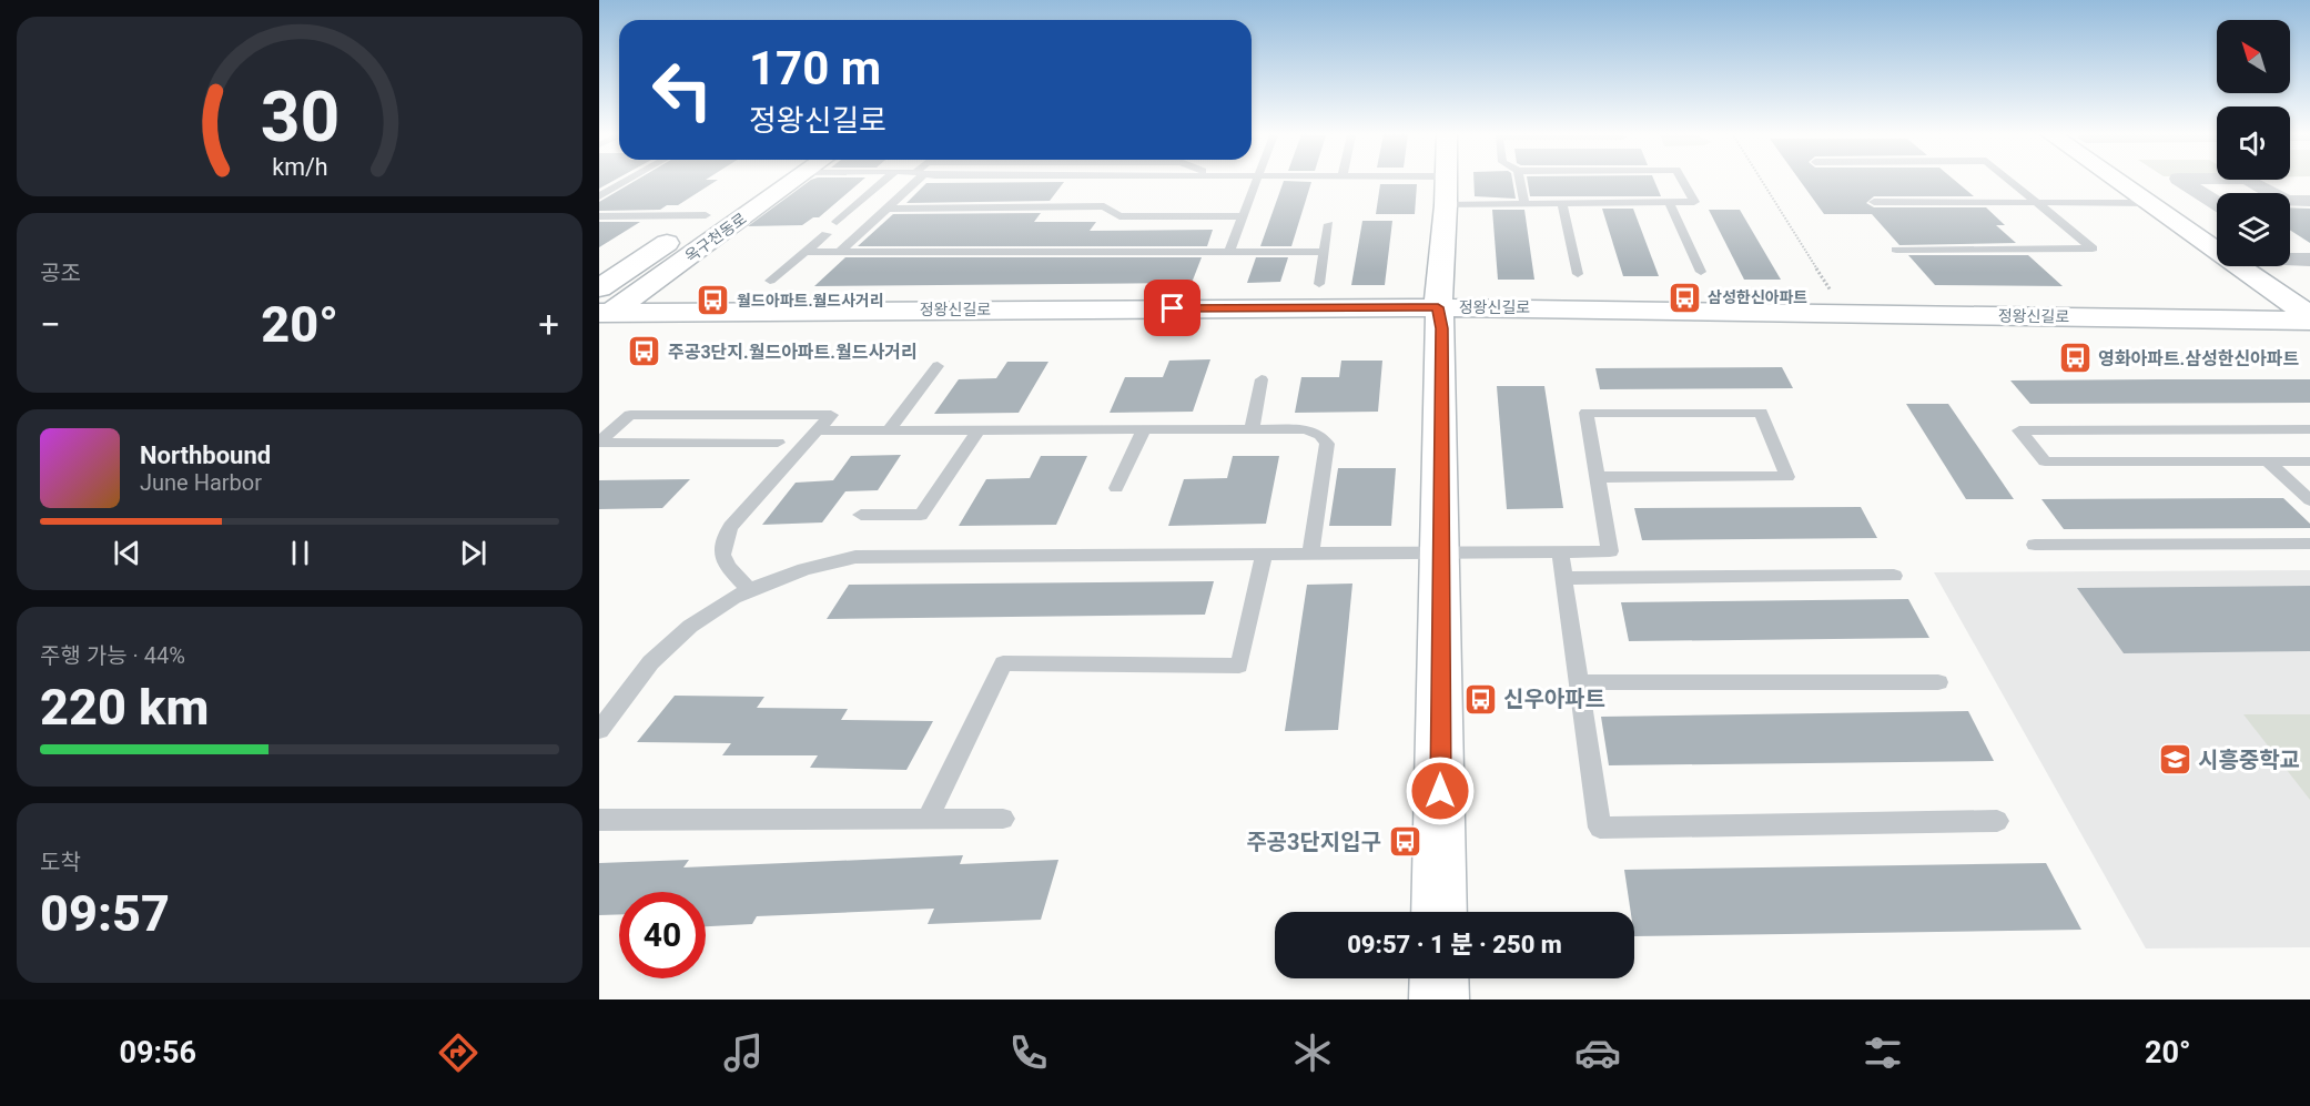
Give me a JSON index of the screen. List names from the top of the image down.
{
  "streets": {
    "street": ["옥구천동로", "정왕신길로"]
  },
  "crossings": [
    ["옥구천동로", "정왕신길로"]
  ],
  "places": {
    "bus stop": [
      "삼성한신아파트",
      "월드아파트.월드사거리",
      "주공3단지.월드아파트.월드사거리",
      "영화아파트.삼성한신아파트",
      "신우아파트",
      "주공3단지입구"
    ],
    "school or university": ["시흥중학교"]
  },
  "north": "top left",
  "page": {
    "turn": ["170 m", "정왕신길로"],
    "tile": [
      "공조",
      ["주행 가능 · 44%", "220 km"],
      ["도착", "09:57"]
    ],
    "heat": ["−", "20°", "+"],
    "song": ["Northbound", "June Harbor"],
    "limit": "40",
    "trip": "09:57 · 1 분 · 250 m",
    "tabs": ["09:56", "20°"],
    "gauge": ["30", "km/h"]
  }
}
